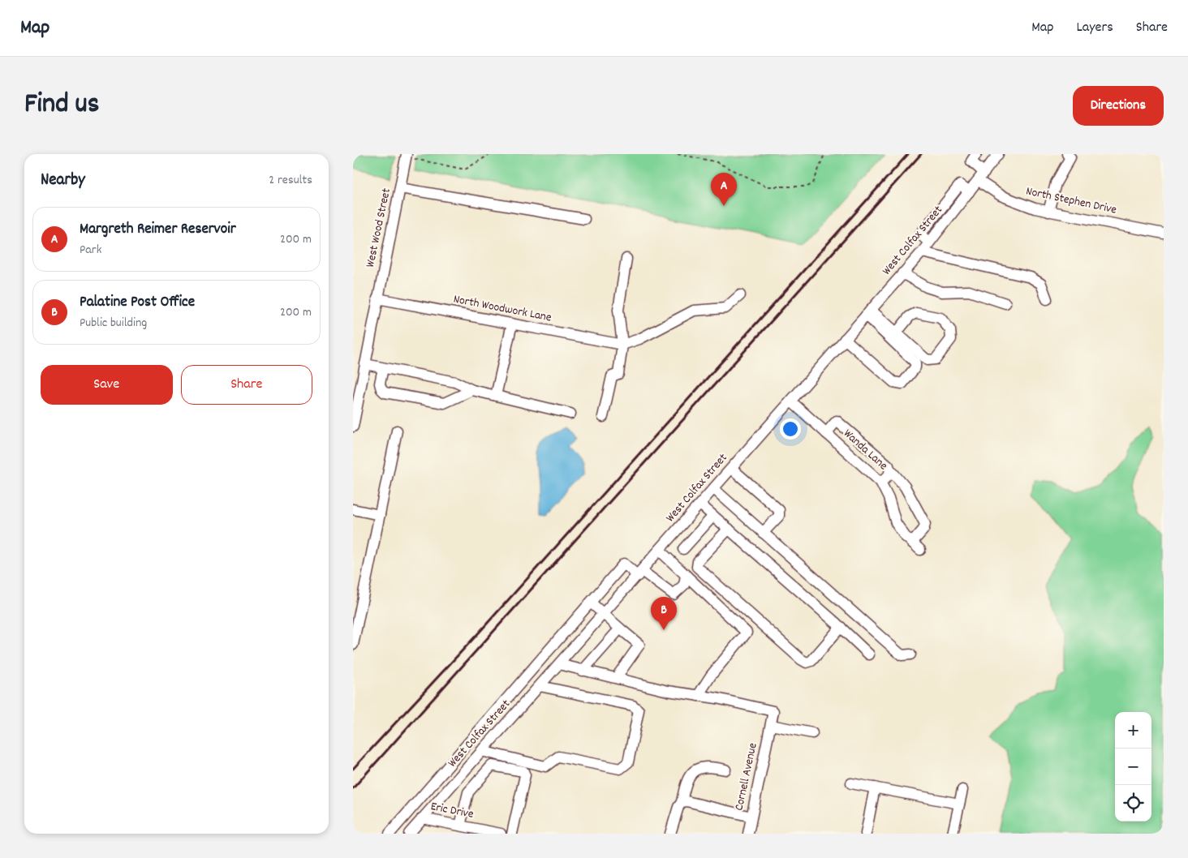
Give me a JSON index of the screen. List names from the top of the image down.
{
  "streets": {
    "street": [
      "North Stephen Drive",
      "West Wood Street",
      "West Colfax Street",
      "North Woodwork Lane",
      "Wanda Lane",
      "Cornell Avenue",
      "Eric Drive"
    ]
  },
  "crossings": [
    ["North Stephen Drive", "West Colfax Street"],
    ["West Wood Street", "North Woodwork Lane"],
    ["West Colfax Street", "Wanda Lane"],
    ["West Colfax Street", "Eric Drive"]
  ],
  "page": {
    "header": "Map",
    "nav": ["Map", "Layers", "Share"],
    "title": "Find us",
    "buttons": [
      "Directions",
      ["Save", "Share"]
    ],
    "heading": ["Nearby", "2 results"],
    "pins": ["A", "B"],
    "list": [
      {
        "mark": "A",
        "name": "Margreth Reimer Reservoir",
        "note": "Park",
        "value": "200 m"
      },
      {
        "mark": "B",
        "name": "Palatine Post Office",
        "note": "Public building",
        "value": "200 m"
      }
    ],
    "map_buttons": ["+", "−"]
  }
}
